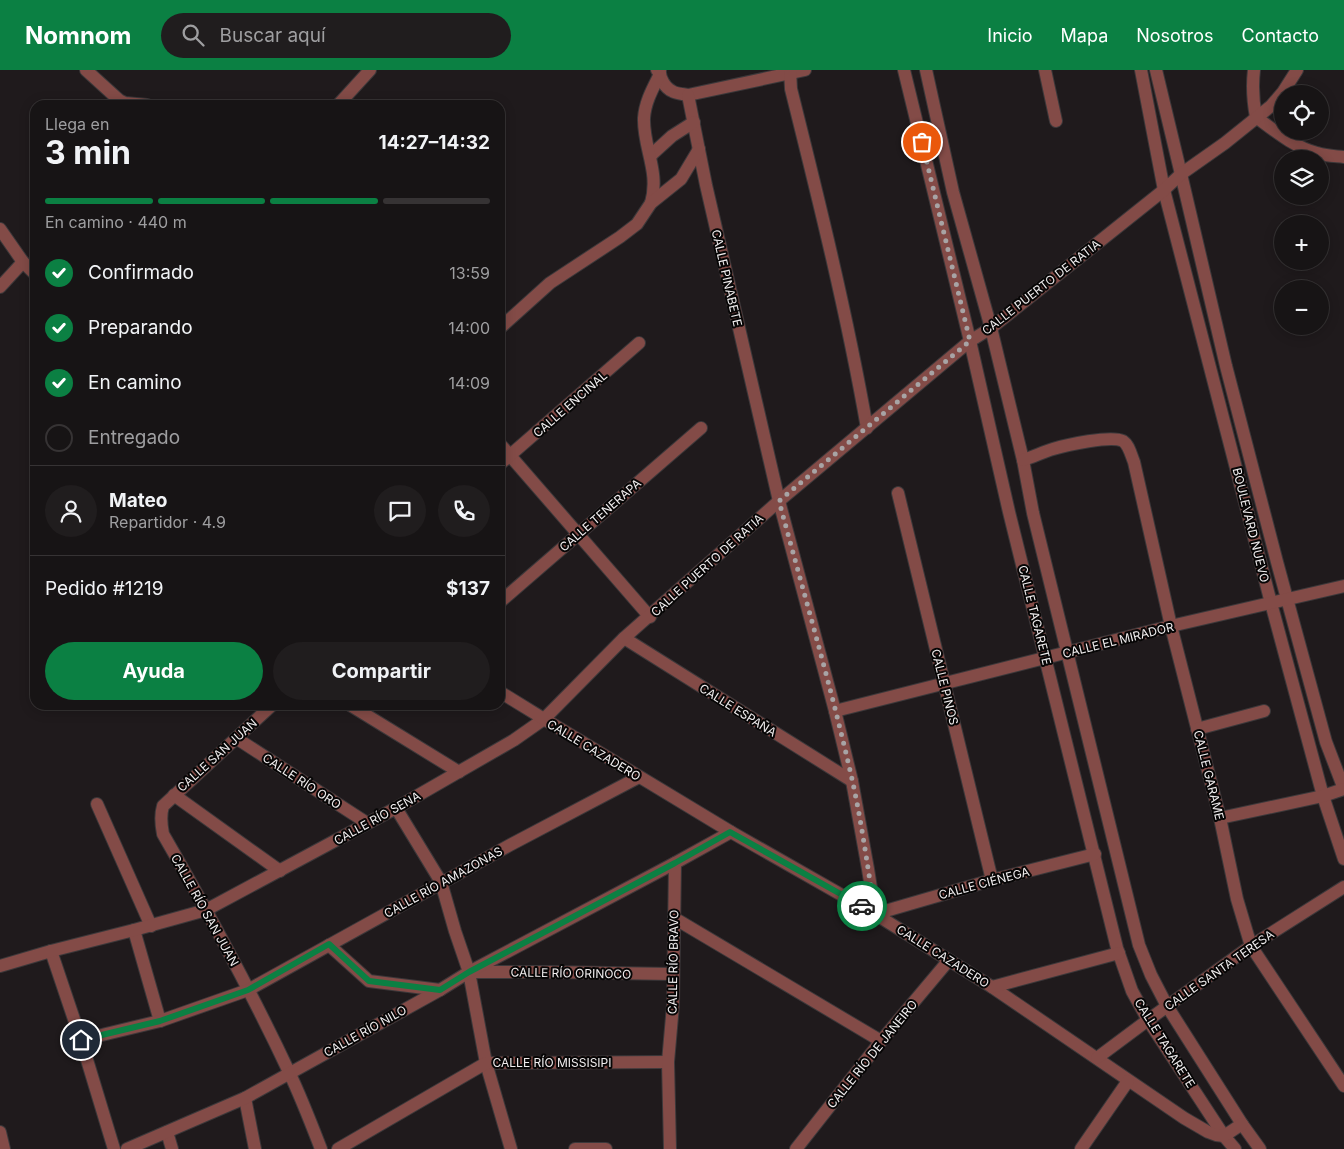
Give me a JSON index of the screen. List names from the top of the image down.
{
  "streets": {
    "street": [
      "CALLE PINABETE",
      "CALLE PUERTO DE RATIA",
      "CALLE ENCINAL",
      "CALLE TENERAPA",
      "BOULEVARD NUEVO",
      "CALLE TAGARETE",
      "CALLE EL MIRADOR",
      "CALLE PINOS",
      "CALLE ESPAÑA",
      "CALLE CAZADERO",
      "CALLE SAN JUAN",
      "CALLE GARAME",
      "CALLE RÍO ORO",
      "CALLE RÍO SENA",
      "CALLE RÍO AMAZONAS",
      "CALLE CIÉNEGA",
      "CALLE RÍO SAN JUAN",
      "CALLE RÍO BRAVO",
      "CALLE SANTA TERESA",
      "CALLE RÍO ORINOCO",
      "CALLE RÍO NILO",
      "CALLE RÍO DE JANEIRO",
      "CALLE RÍO MISSISIPI"
    ]
  },
  "crossings": [
    ["CALLE PINABETE", "CALLE PUERTO DE RATIA"],
    ["CALLE PINABETE", "CALLE EL MIRADOR"],
    ["CALLE PINABETE", "CALLE ESPAÑA"],
    ["CALLE PINABETE", "CALLE CAZADERO"],
    ["CALLE PINABETE", "CALLE CIÉNEGA"],
    ["CALLE PUERTO DE RATIA", "BOULEVARD NUEVO"],
    ["CALLE PUERTO DE RATIA", "CALLE TAGARETE"],
    ["CALLE PUERTO DE RATIA", "CALLE ESPAÑA"],
    ["CALLE PUERTO DE RATIA", "CALLE CAZADERO"],
    ["CALLE PUERTO DE RATIA", "CALLE RÍO SENA"],
    ["BOULEVARD NUEVO", "CALLE EL MIRADOR"],
    ["CALLE TAGARETE", "CALLE EL MIRADOR"],
    ["CALLE TAGARETE", "CALLE CAZADERO"],
    ["CALLE TAGARETE", "CALLE GARAME"],
    ["CALLE TAGARETE", "CALLE CIÉNEGA"],
    ["CALLE TAGARETE", "CALLE SANTA TERESA"],
    ["CALLE EL MIRADOR", "CALLE PINOS"],
    ["CALLE EL MIRADOR", "CALLE GARAME"],
    ["CALLE PINOS", "CALLE CIÉNEGA"],
    ["CALLE CAZADERO", "CALLE RÍO SENA"],
    ["CALLE CAZADERO", "CALLE RÍO AMAZONAS"],
    ["CALLE CAZADERO", "CALLE CIÉNEGA"],
    ["CALLE CAZADERO", "CALLE SANTA TERESA"],
    ["CALLE CAZADERO", "CALLE RÍO NILO"],
    ["CALLE CAZADERO", "CALLE RÍO DE JANEIRO"],
    ["CALLE SAN JUAN", "CALLE RÍO ORO"],
    ["CALLE SAN JUAN", "CALLE RÍO SAN JUAN"],
    ["CALLE GARAME", "CALLE SANTA TERESA"],
    ["CALLE RÍO ORO", "CALLE RÍO SENA"],
    ["CALLE RÍO SENA", "CALLE RÍO SAN JUAN"],
    ["CALLE RÍO AMAZONAS", "CALLE RÍO SAN JUAN"],
    ["CALLE RÍO SAN JUAN", "CALLE RÍO NILO"],
    ["CALLE RÍO BRAVO", "CALLE RÍO ORINOCO"],
    ["CALLE RÍO BRAVO", "CALLE RÍO NILO"],
    ["CALLE RÍO BRAVO", "CALLE RÍO MISSISIPI"],
    ["CALLE RÍO ORINOCO", "CALLE RÍO NILO"]
  ],
  "page": {
    "header": "Nomnom",
    "search": "Buscar aquí",
    "nav": [
      "Inicio",
      "Mapa",
      "Nosotros",
      "Contacto"
    ],
    "map_buttons": ["+", "−"],
    "heading": ["3 min", "Llega en", "14:27–14:32"],
    "panel": [
      "Mateo",
      "Repartidor · 4.9",
      "Pedido #1219",
      "$137"
    ],
    "bar": "En camino · 440 m",
    "list": [
      ["Confirmado", "13:59"],
      ["Preparando", "14:00"],
      ["En camino", "14:09"],
      "Entregado"
    ],
    "buttons": ["Ayuda", "Compartir"]
  }
}
